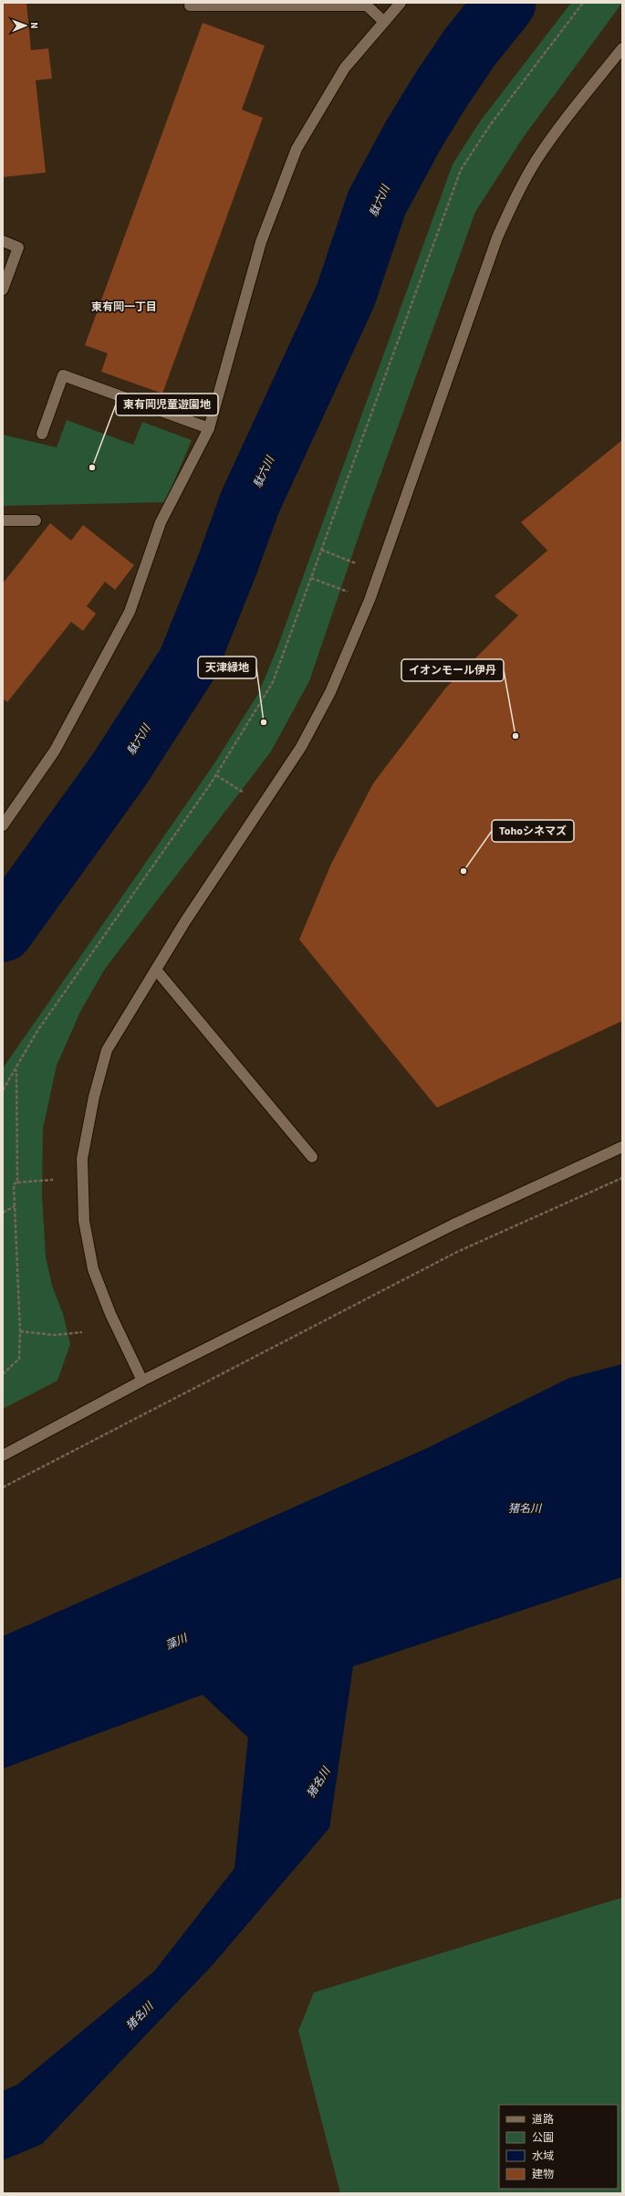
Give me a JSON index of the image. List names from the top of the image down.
{
  "districts": ["東有岡一丁目"],
  "water": ["駄六川", "猪名川", "藻川"],
  "places": [
    "東有岡児童遊園地",
    "天津緑地",
    "イオンモール伊丹",
    "Tohoシネマズ"
  ],
  "legend": [
    "道路",
    "公園",
    "水域",
    "建物"
  ],
  "north": "right"
}
